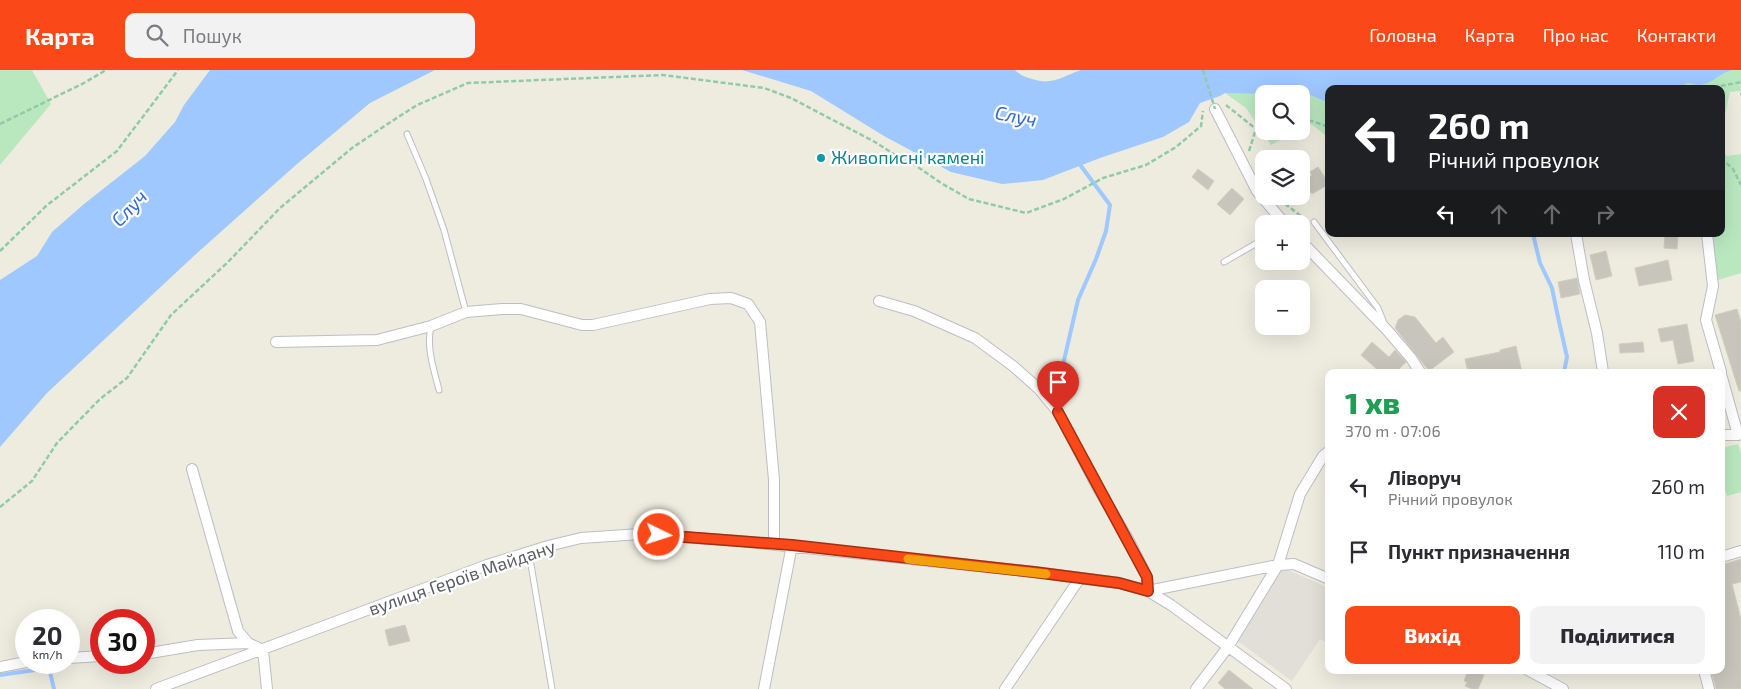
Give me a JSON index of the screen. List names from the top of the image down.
{
  "streets": {
    "street": ["вулиця Героїв Майдану"]
  },
  "water": ["Случ"],
  "places": ["Живописні камені"],
  "page": {
    "header": "Карта",
    "search": "Пошук",
    "nav": [
      "Головна",
      "Карта",
      "Про нас",
      "Контакти"
    ],
    "map_buttons": ["+", "−"],
    "turn": ["260 m", "Річний провулок"],
    "heading": ["1 хв", "370 m · 07:06"],
    "list": [
      {
        "name": "Ліворуч",
        "note": "Річний провулок",
        "value": "260 m"
      },
      {
        "name": "Пункт призначення",
        "value": "110 m"
      }
    ],
    "buttons": ["Вихід", "Поділитися"],
    "speed": "20 km/h",
    "limit": "30"
  }
}
